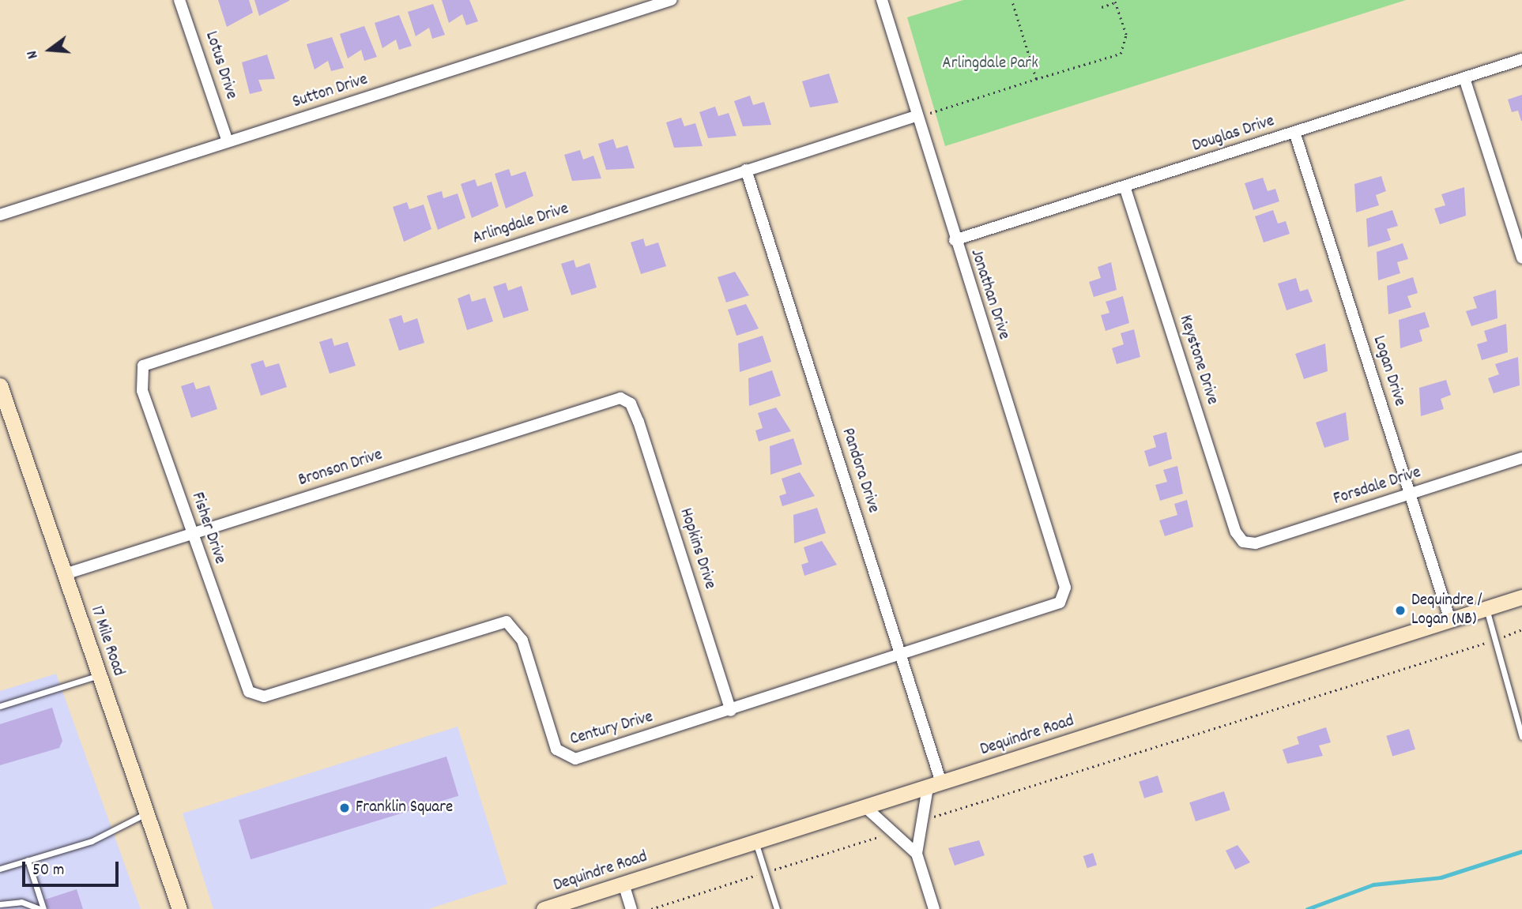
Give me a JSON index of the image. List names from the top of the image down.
{
  "streets": {
    "main road": ["17 Mile Road", "Dequindre Road"],
    "street": [
      "Lotus Drive",
      "Sutton Drive",
      "Douglas Drive",
      "Arlingdale Drive",
      "Jonathan Drive",
      "Keystone Drive",
      "Logan Drive",
      "Bronson Drive",
      "Pandora Drive",
      "Forsdale Drive",
      "Fisher Drive",
      "Hopkins Drive",
      "Century Drive"
    ]
  },
  "crossings": [
    ["Lotus Drive", "Sutton Drive"],
    ["Douglas Drive", "Jonathan Drive"],
    ["Douglas Drive", "Keystone Drive"],
    ["Douglas Drive", "Logan Drive"],
    ["Arlingdale Drive", "Jonathan Drive"],
    ["Arlingdale Drive", "Pandora Drive"],
    ["Arlingdale Drive", "Fisher Drive"],
    ["Jonathan Drive", "Century Drive"],
    ["Keystone Drive", "Forsdale Drive"],
    ["Logan Drive", "Forsdale Drive"],
    ["Logan Drive", "Dequindre Road"],
    ["Bronson Drive", "Fisher Drive"],
    ["Bronson Drive", "Hopkins Drive"],
    ["Bronson Drive", "17 Mile Road"],
    ["Pandora Drive", "Century Drive"],
    ["Pandora Drive", "Dequindre Road"],
    ["Fisher Drive", "Century Drive"],
    ["Hopkins Drive", "Century Drive"]
  ],
  "parks": ["Arlingdale Park"],
  "places": ["Dequindre / Logan (NB)", "Franklin Square"],
  "scale_bar": "50 m",
  "north": "left"
}
